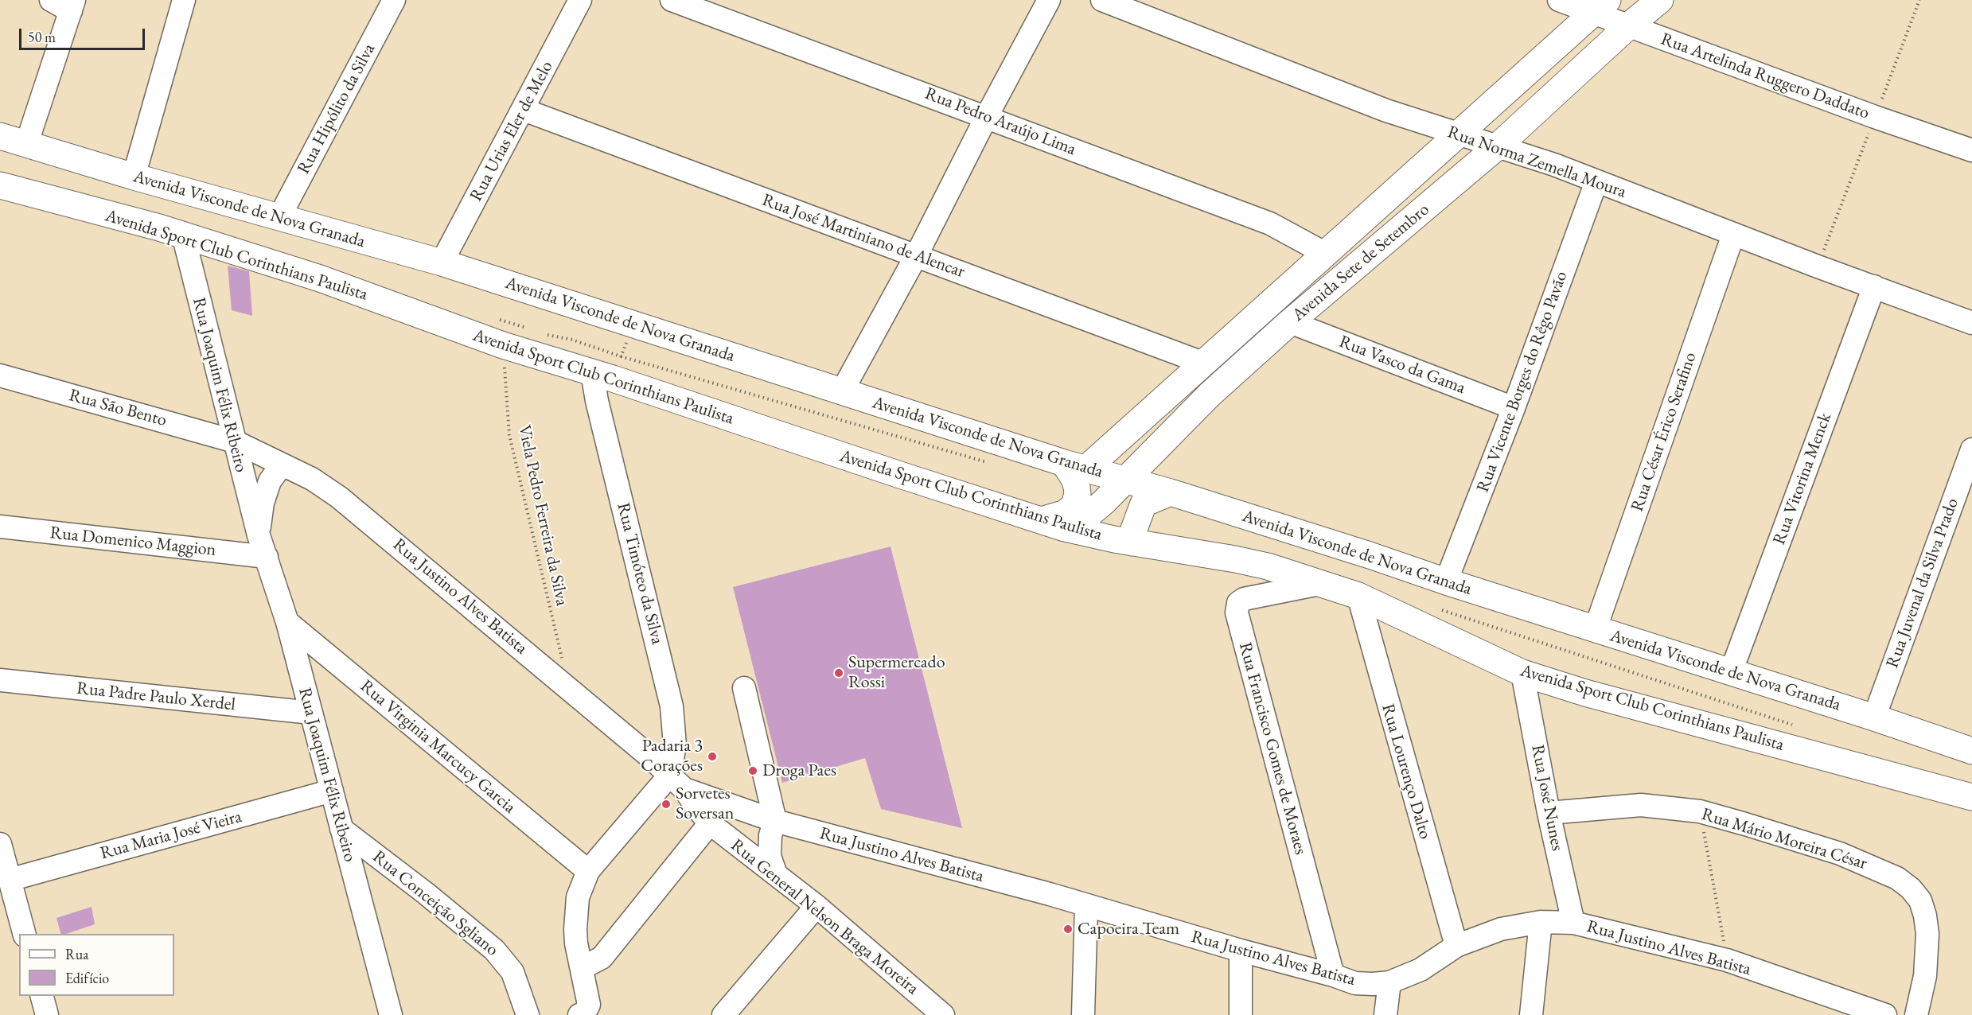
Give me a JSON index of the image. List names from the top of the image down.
{
  "streets": {
    "main road": ["Avenida Visconde de Nova Granada", "Avenida Sport Club Corinthians Paulista", "Avenida Sete de Setembro"],
    "street": [
      "Rua Artelinda Ruggero Daddato",
      "Rua Hipólito da Silva",
      "Rua Pedro Araújo Lima",
      "Rua Urias Eler de Melo",
      "Rua Norma Zemella Moura",
      "Rua José Martiniano de Alencar",
      "Rua Vasco da Gama",
      "Rua Vicente Borges do Rêgo Pavão",
      "Rua Joaquim Félix Ribeiro",
      "Rua São Bento",
      "Rua César Érico Serafino",
      "Rua Vitorina Menck",
      "Rua Domenico Maggion",
      "Rua Timóteo da Silva",
      "Rua Juvenal da Silva Prado",
      "Rua Justino Alves Batista",
      "Rua Padre Paulo Xerdel",
      "Rua Virginia Marcucy Garcia",
      "Rua Francisco Gomes de Moraes",
      "Rua Lourenço Dalto",
      "Rua José Nunes",
      "Rua Maria José Vieira",
      "Rua Mário Moreira César",
      "Rua Conceição Sgliano",
      "Rua General Nelson Braga Moreira"
    ],
    "path": ["Viela Pedro Ferreira da Silva"]
  },
  "crossings": [
    ["Rua Artelinda Ruggero Daddato", "Avenida Sete de Setembro"],
    ["Rua Hipólito da Silva", "Avenida Visconde de Nova Granada"],
    ["Rua Pedro Araújo Lima", "Avenida Sete de Setembro"],
    ["Rua Urias Eler de Melo", "Avenida Visconde de Nova Granada"],
    ["Rua Urias Eler de Melo", "Rua José Martiniano de Alencar"],
    ["Rua Norma Zemella Moura", "Avenida Sete de Setembro"],
    ["Rua Norma Zemella Moura", "Rua Vicente Borges do Rêgo Pavão"],
    ["Rua Norma Zemella Moura", "Rua César Érico Serafino"],
    ["Rua Norma Zemella Moura", "Rua Vitorina Menck"],
    ["Avenida Visconde de Nova Granada", "Avenida Sete de Setembro"],
    ["Avenida Visconde de Nova Granada", "Rua Vicente Borges do Rêgo Pavão"],
    ["Avenida Visconde de Nova Granada", "Rua César Érico Serafino"],
    ["Avenida Visconde de Nova Granada", "Rua Vitorina Menck"],
    ["Avenida Visconde de Nova Granada", "Rua Juvenal da Silva Prado"],
    ["Rua José Martiniano de Alencar", "Avenida Sete de Setembro"],
    ["Avenida Sport Club Corinthians Paulista", "Avenida Sete de Setembro"],
    ["Avenida Sport Club Corinthians Paulista", "Rua Joaquim Félix Ribeiro"],
    ["Avenida Sport Club Corinthians Paulista", "Viela Pedro Ferreira da Silva"],
    ["Avenida Sport Club Corinthians Paulista", "Rua Timóteo da Silva"],
    ["Avenida Sport Club Corinthians Paulista", "Rua Francisco Gomes de Moraes"],
    ["Avenida Sport Club Corinthians Paulista", "Rua Lourenço Dalto"],
    ["Avenida Sport Club Corinthians Paulista", "Rua José Nunes"],
    ["Avenida Sete de Setembro", "Rua Vasco da Gama"],
    ["Rua Vasco da Gama", "Rua Vicente Borges do Rêgo Pavão"],
    ["Rua Joaquim Félix Ribeiro", "Rua São Bento"],
    ["Rua Joaquim Félix Ribeiro", "Rua Domenico Maggion"],
    ["Rua Joaquim Félix Ribeiro", "Rua Justino Alves Batista"],
    ["Rua Joaquim Félix Ribeiro", "Rua Padre Paulo Xerdel"],
    ["Rua Joaquim Félix Ribeiro", "Rua Virginia Marcucy Garcia"],
    ["Rua Joaquim Félix Ribeiro", "Rua Maria José Vieira"],
    ["Rua Joaquim Félix Ribeiro", "Rua Conceição Sgliano"],
    ["Rua São Bento", "Rua Justino Alves Batista"],
    ["Viela Pedro Ferreira da Silva", "Rua Justino Alves Batista"],
    ["Rua Timóteo da Silva", "Rua Justino Alves Batista"],
    ["Rua Timóteo da Silva", "Rua General Nelson Braga Moreira"],
    ["Rua Justino Alves Batista", "Rua Francisco Gomes de Moraes"],
    ["Rua Justino Alves Batista", "Rua Lourenço Dalto"],
    ["Rua Justino Alves Batista", "Rua José Nunes"],
    ["Rua Justino Alves Batista", "Rua General Nelson Braga Moreira"],
    ["Rua José Nunes", "Rua Mário Moreira César"]
  ],
  "places": [
    "Supermercado Rossi",
    "Padaria 3 Corações",
    "Droga Paes",
    "Sorvetes Soversan",
    "Capoeira Team"
  ],
  "legend": ["Rua", "Edifício"],
  "scale_bar": "50 m"
}
